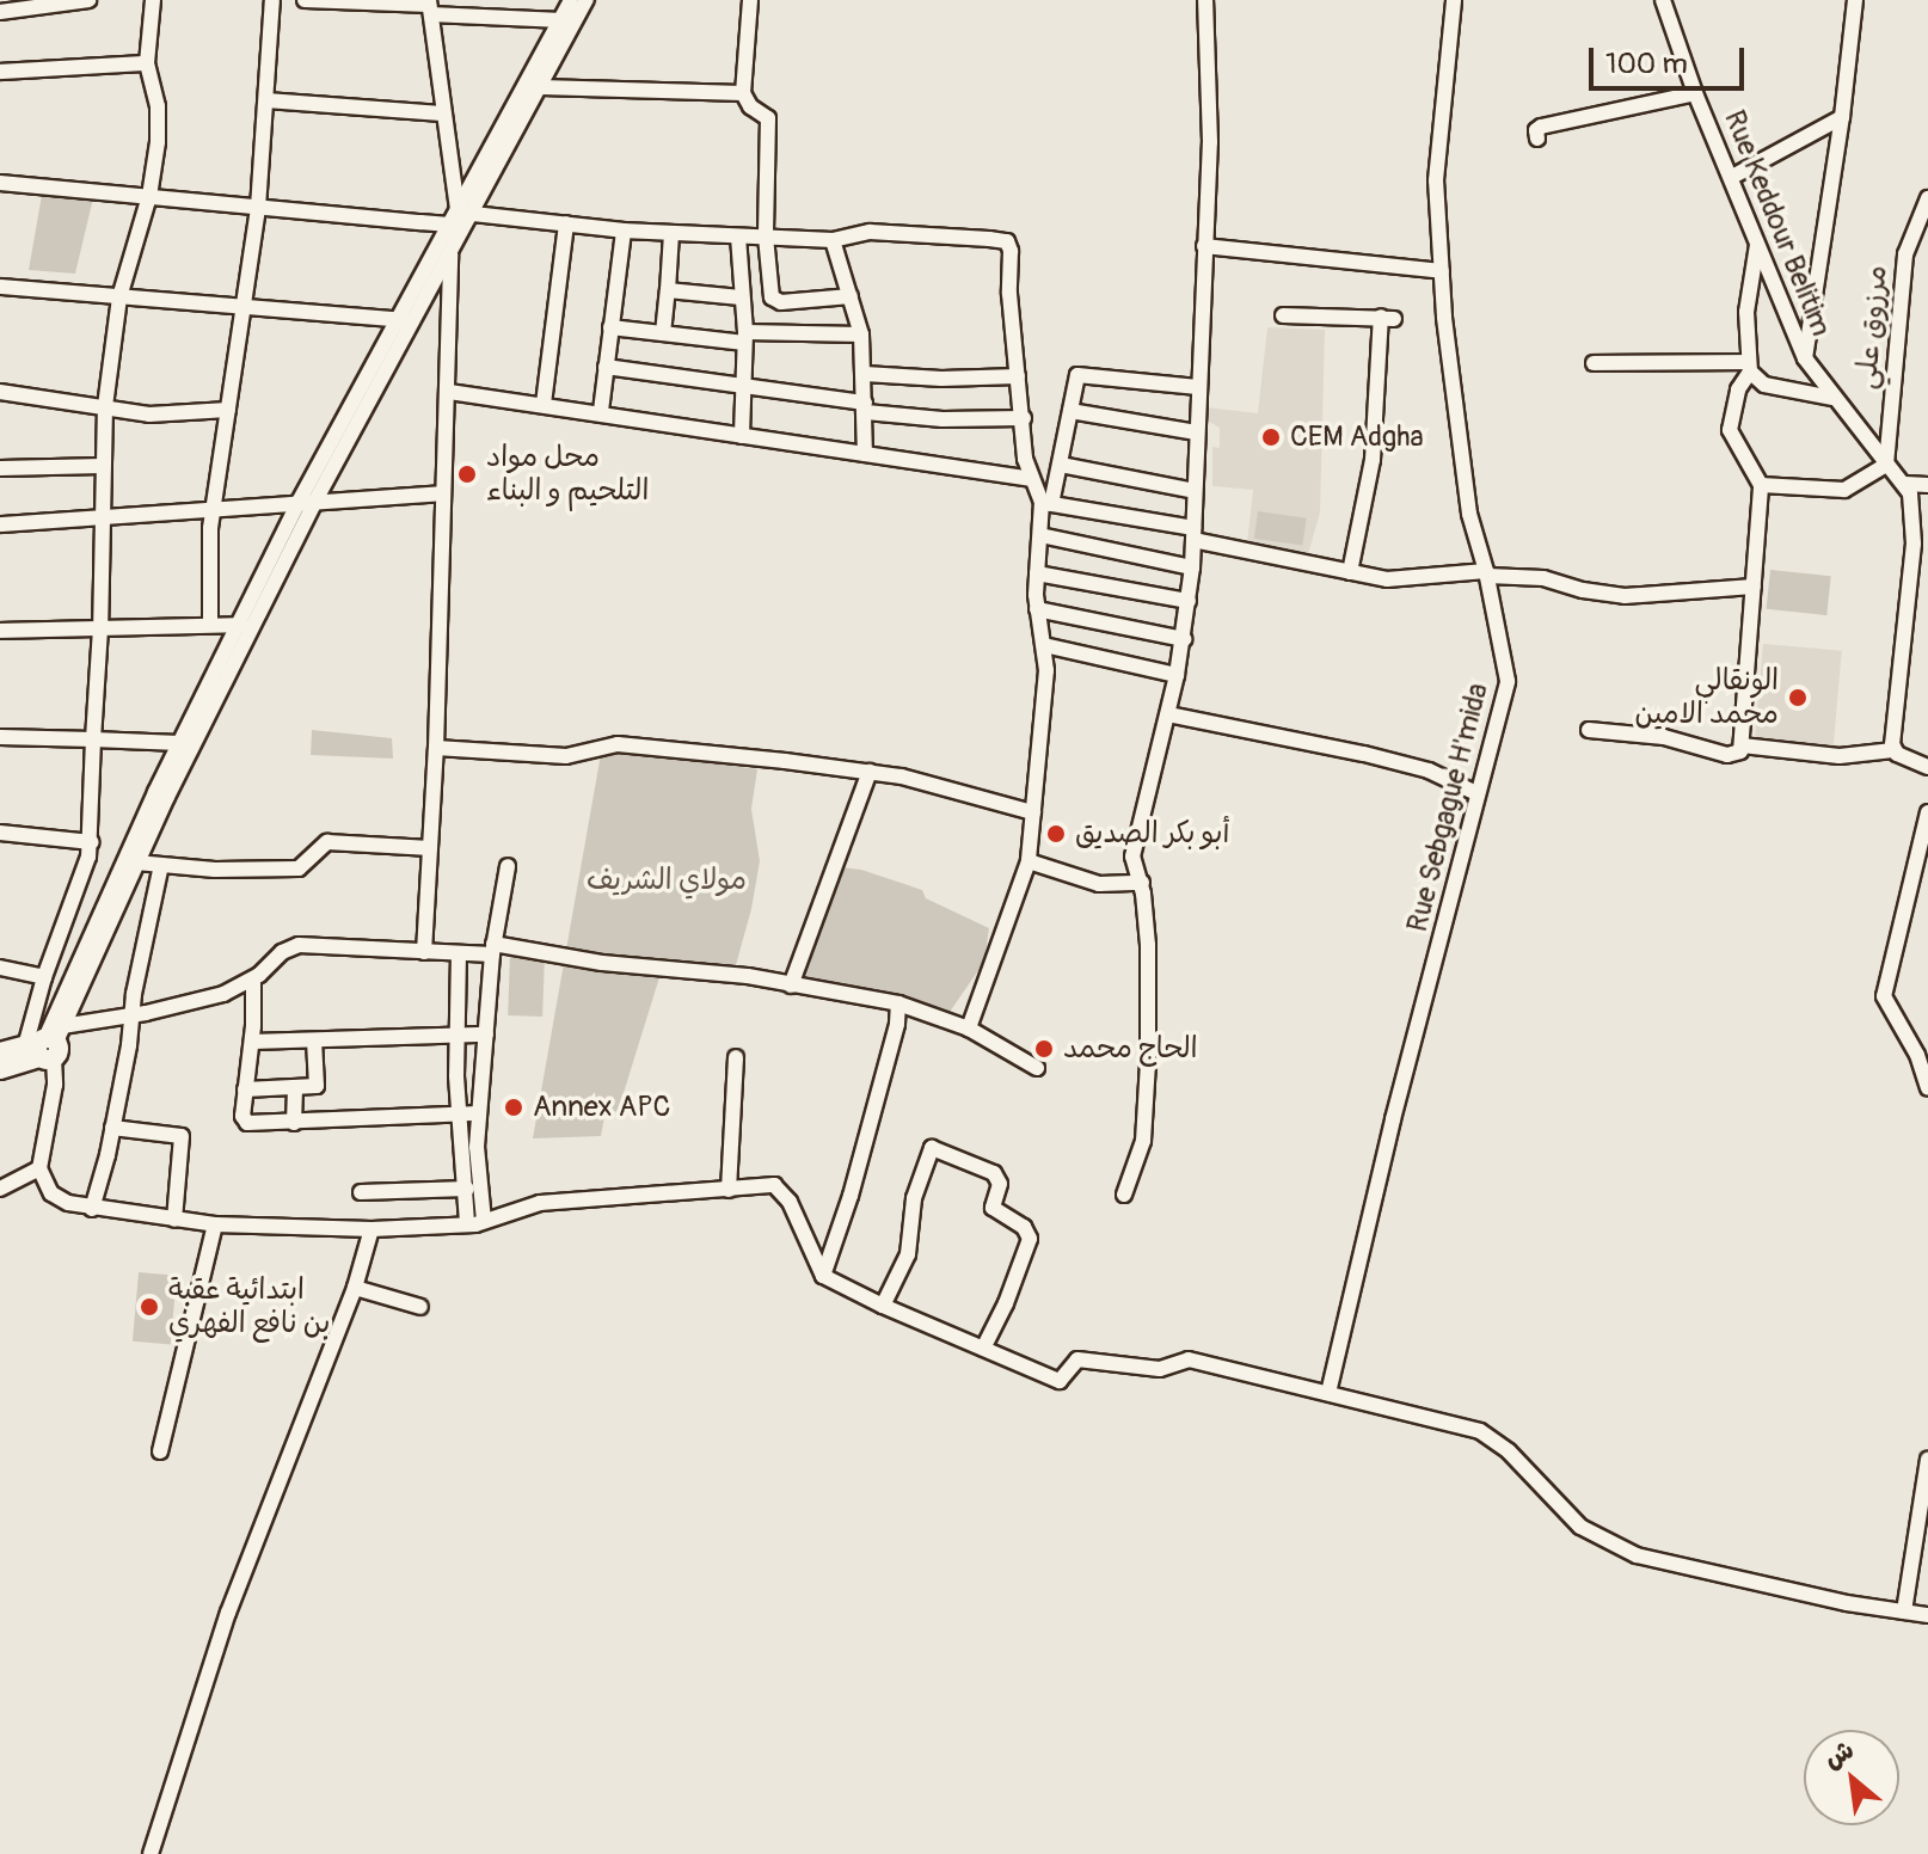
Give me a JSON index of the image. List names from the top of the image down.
{
  "streets": {
    "street": ["Rue Keddour Belitim", "مرزوق علي", "Rue Sebgague H'mida"]
  },
  "crossings": [
    ["Rue Keddour Belitim", "مرزوق علي"]
  ],
  "parks": ["مولاي الشريف"],
  "places": [
    "CEM Adgha",
    "محل مواد التلحيم و البناء",
    "الونقالي محمد الامين",
    "أبو بكر الصديق",
    "الحاج محمد",
    "Annex APC",
    "ابتدائية عقبة بن نافع الفهري"
  ],
  "scale_bar": "100 m",
  "north": "top left"
}
